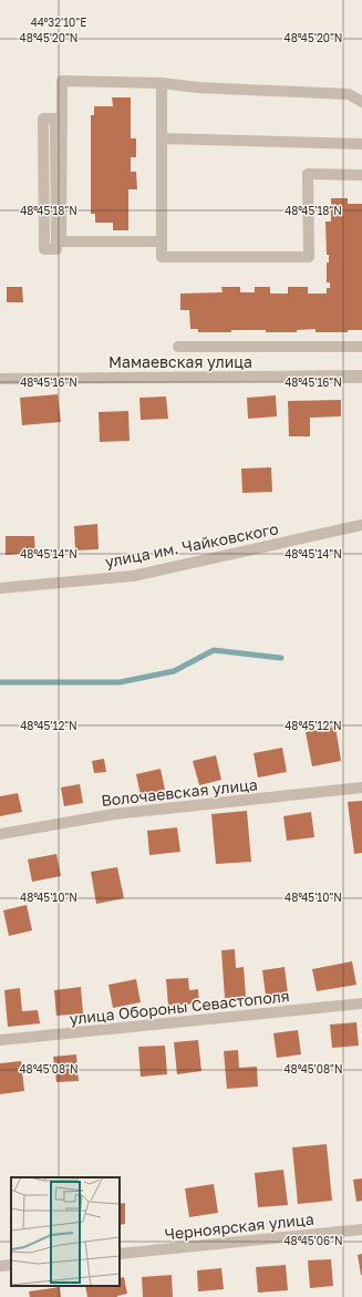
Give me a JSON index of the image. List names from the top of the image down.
{
  "streets": {
    "street": [
      "Мамаевская улица",
      "улица им. Чайковского",
      "Волочаевская улица",
      "улица Обороны Севастополя",
      "Черноярская улица"
    ]
  },
  "coordinates": [
    "44°32'10\"E",
    "48°45'20\"N",
    "48°45'18\"N",
    "48°45'16\"N",
    "48°45'14\"N",
    "48°45'12\"N",
    "48°45'10\"N",
    "48°45'08\"N",
    "48°45'06\"N"
  ]
}
